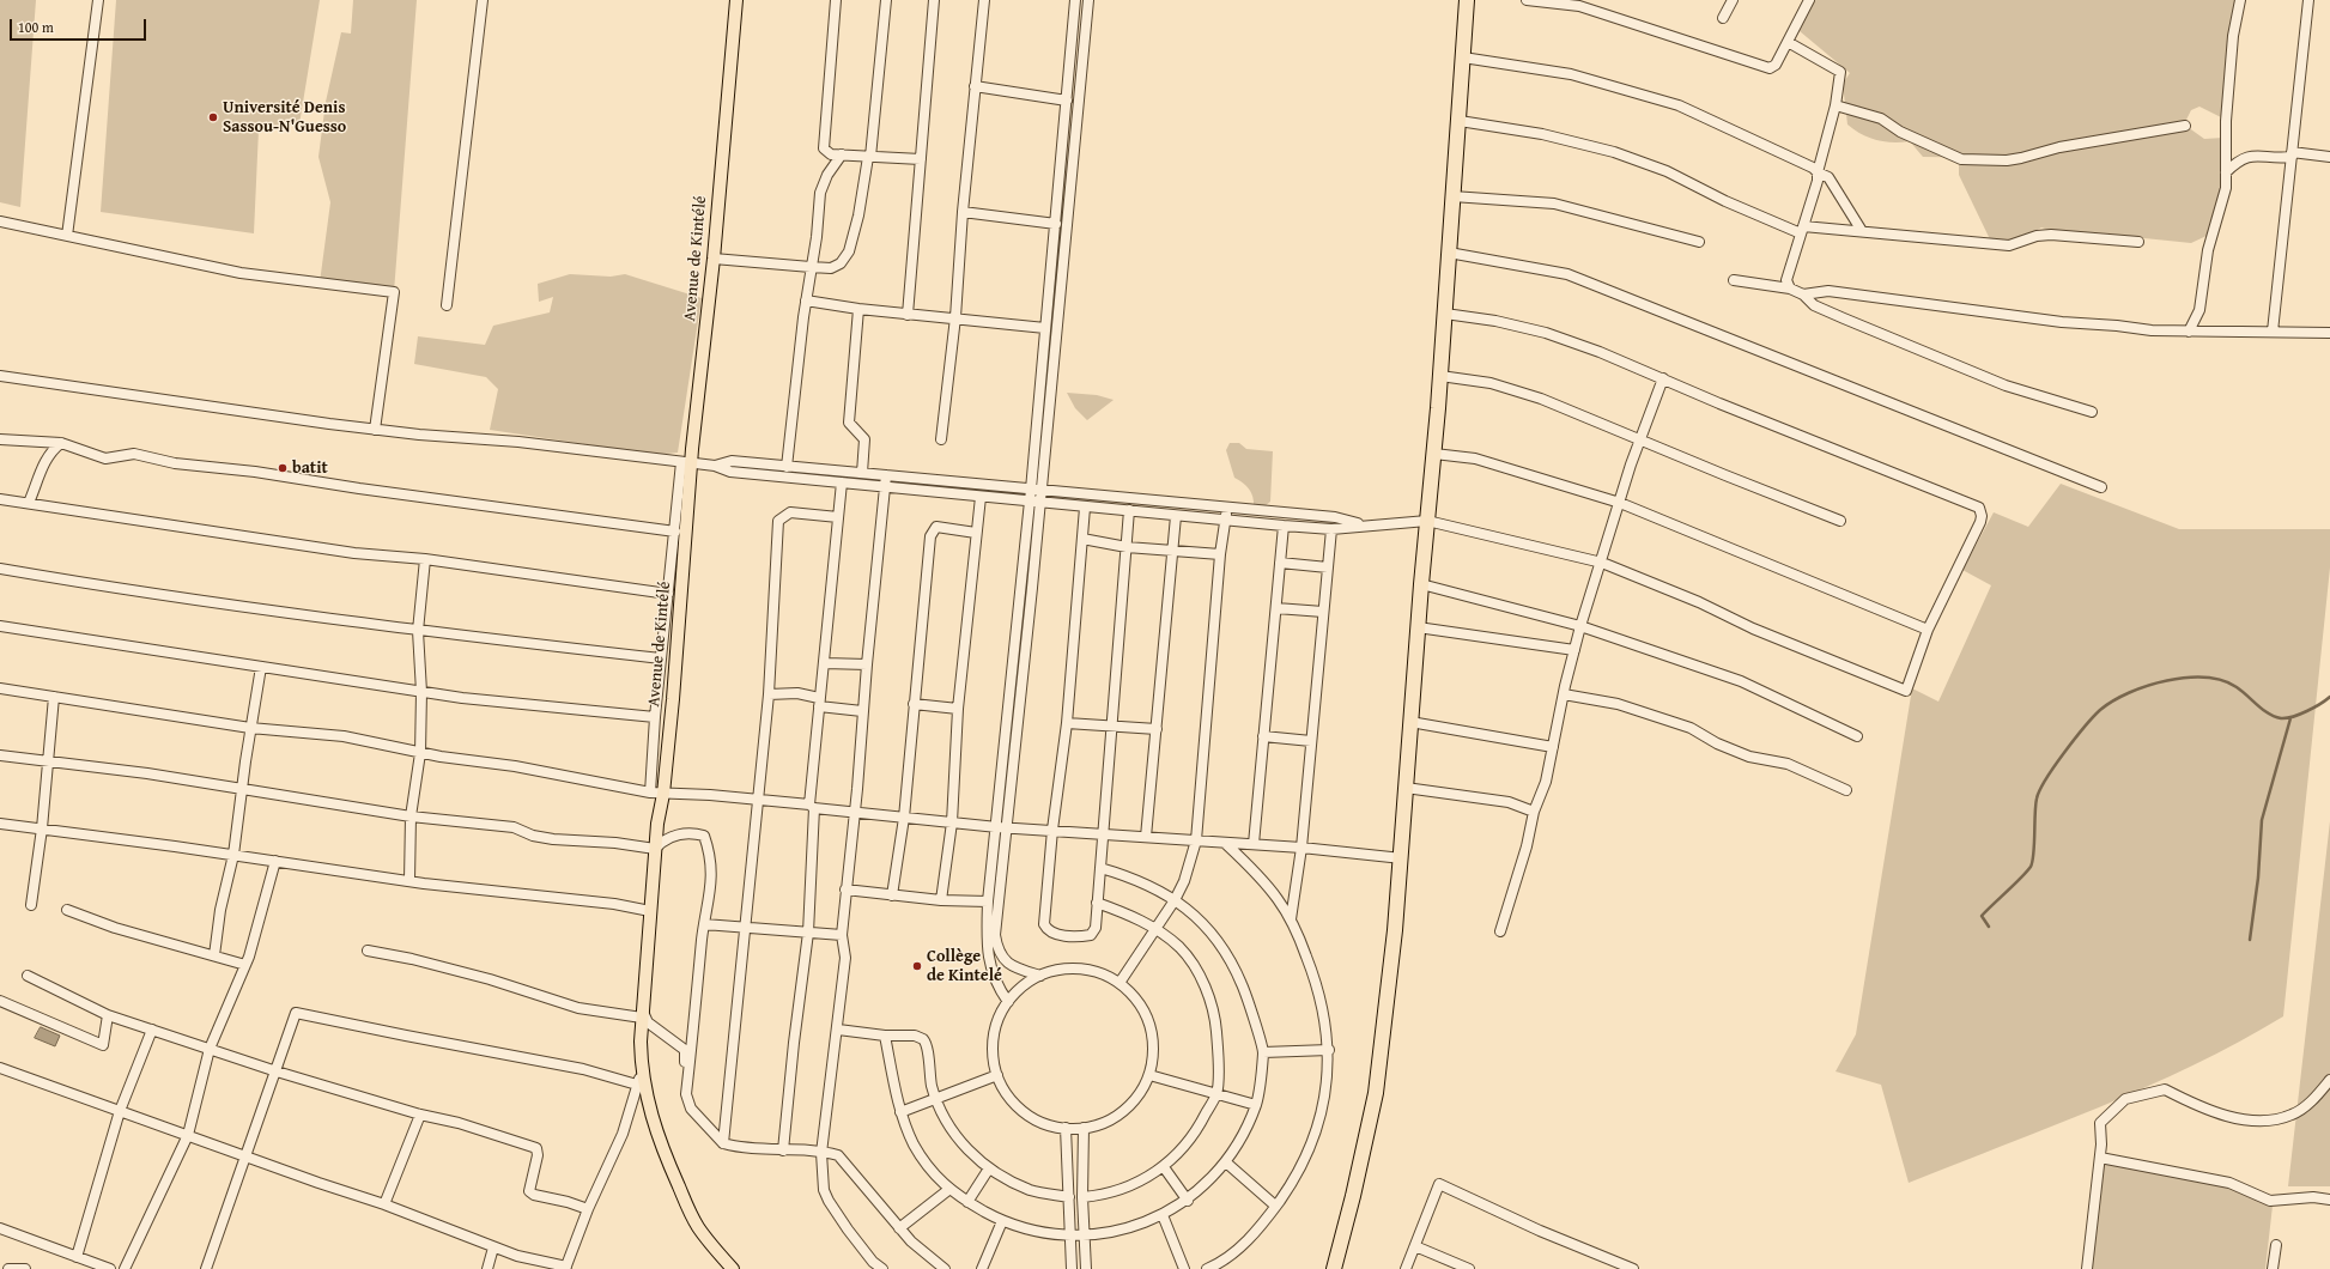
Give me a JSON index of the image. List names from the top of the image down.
{
  "streets": {
    "main road": ["Avenue de Kintélé"]
  },
  "places": ["Université Denis Sassou-N'Guesso", "batit", "Collège de Kintelé"],
  "scale_bar": "100 m"
}
